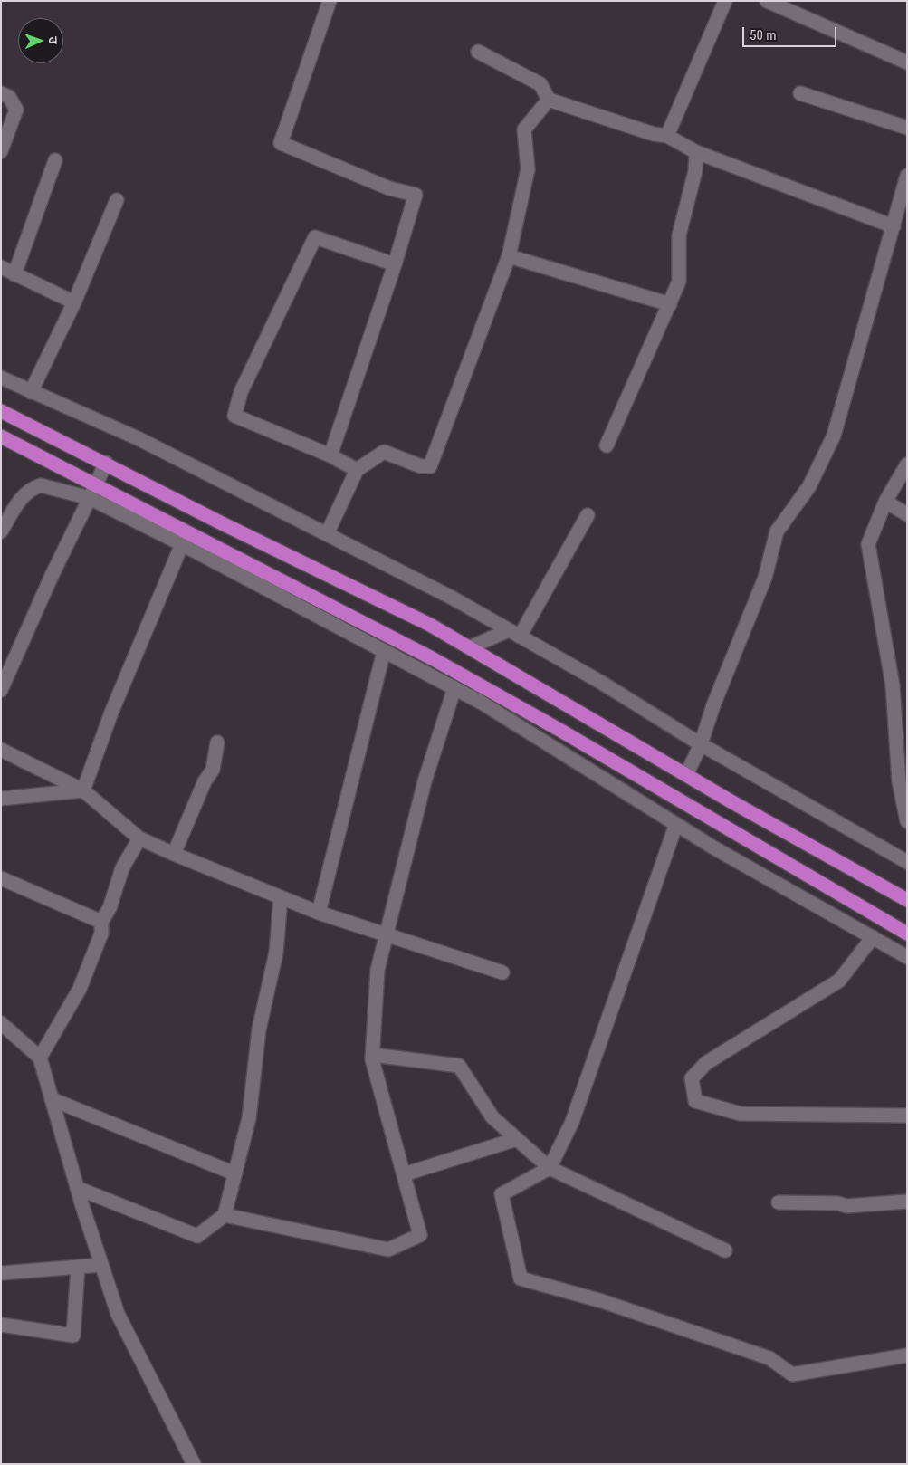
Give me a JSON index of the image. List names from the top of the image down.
{
  "scale_bar": "50 m",
  "north": "right"
}
